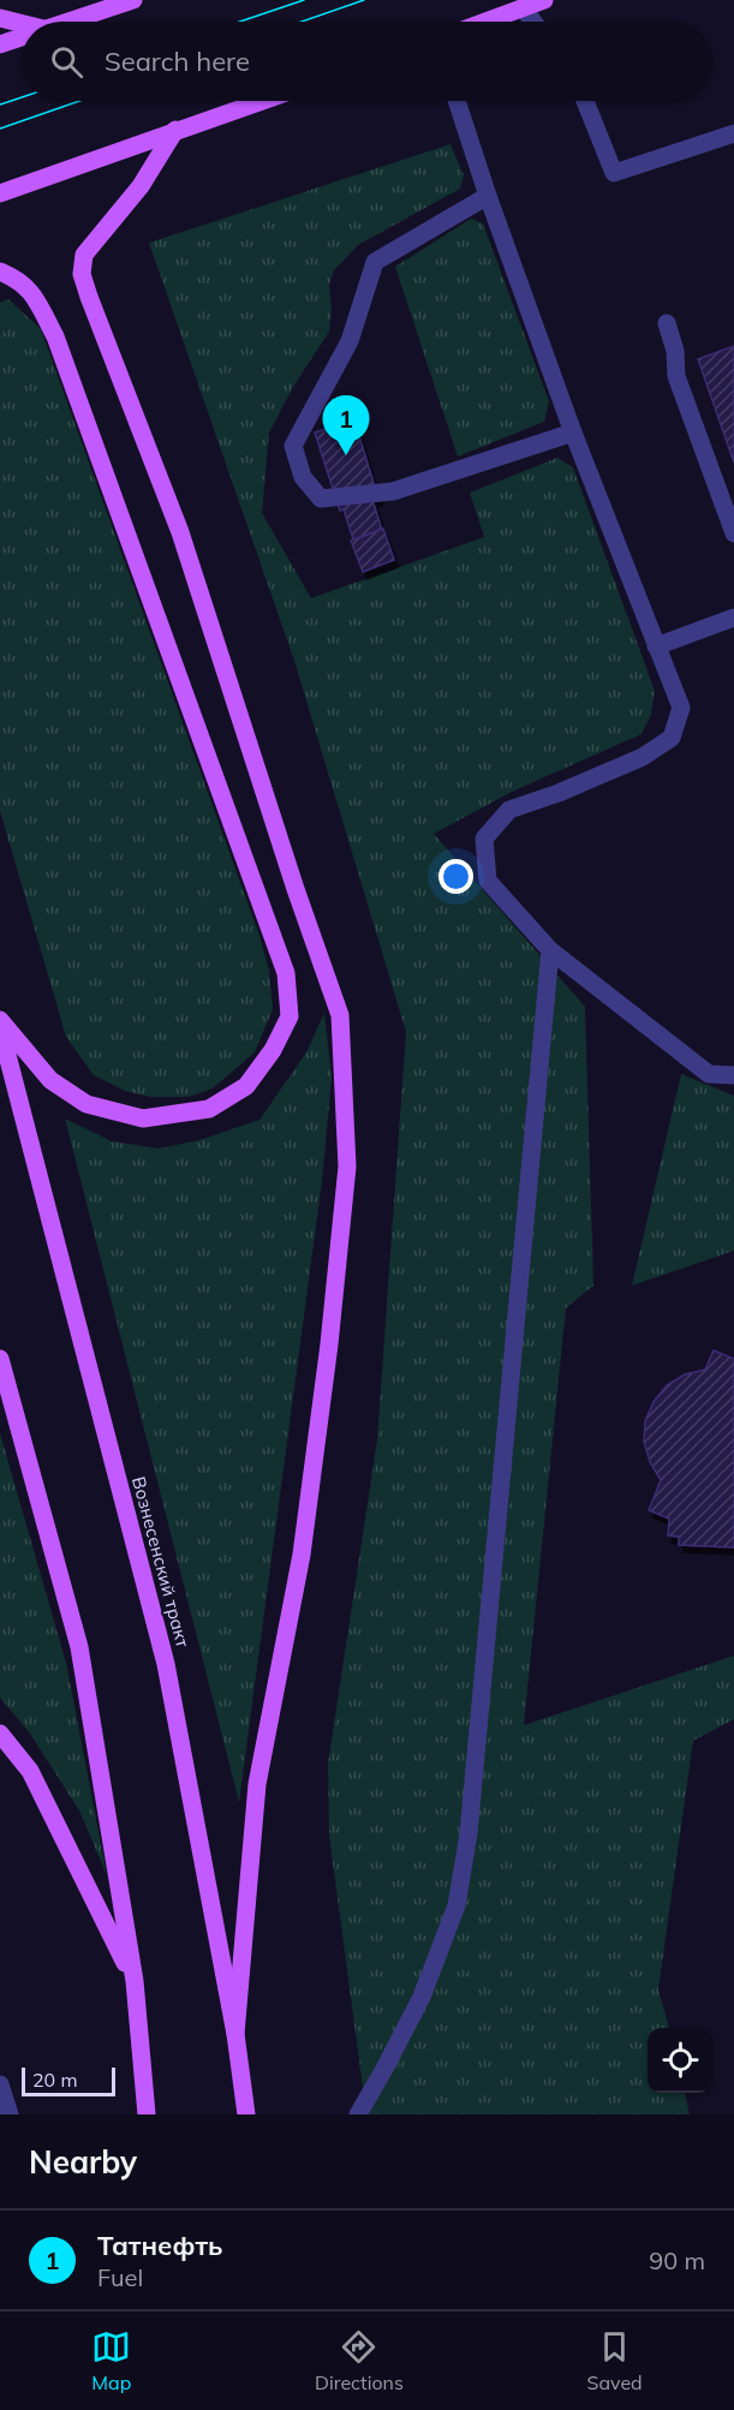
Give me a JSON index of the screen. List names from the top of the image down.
{
  "streets": {
    "main road": ["Вознесенский тракт"]
  },
  "scale_bar": "20 m",
  "page": {
    "search": "Search here",
    "pins": "1",
    "scale": "20 m",
    "heading": "Nearby",
    "list": [
      {
        "mark": "1",
        "name": "Татнефть",
        "note": "Fuel",
        "value": "90 m"
      }
    ],
    "nav": ["Map", "Directions", "Saved"]
  }
}
